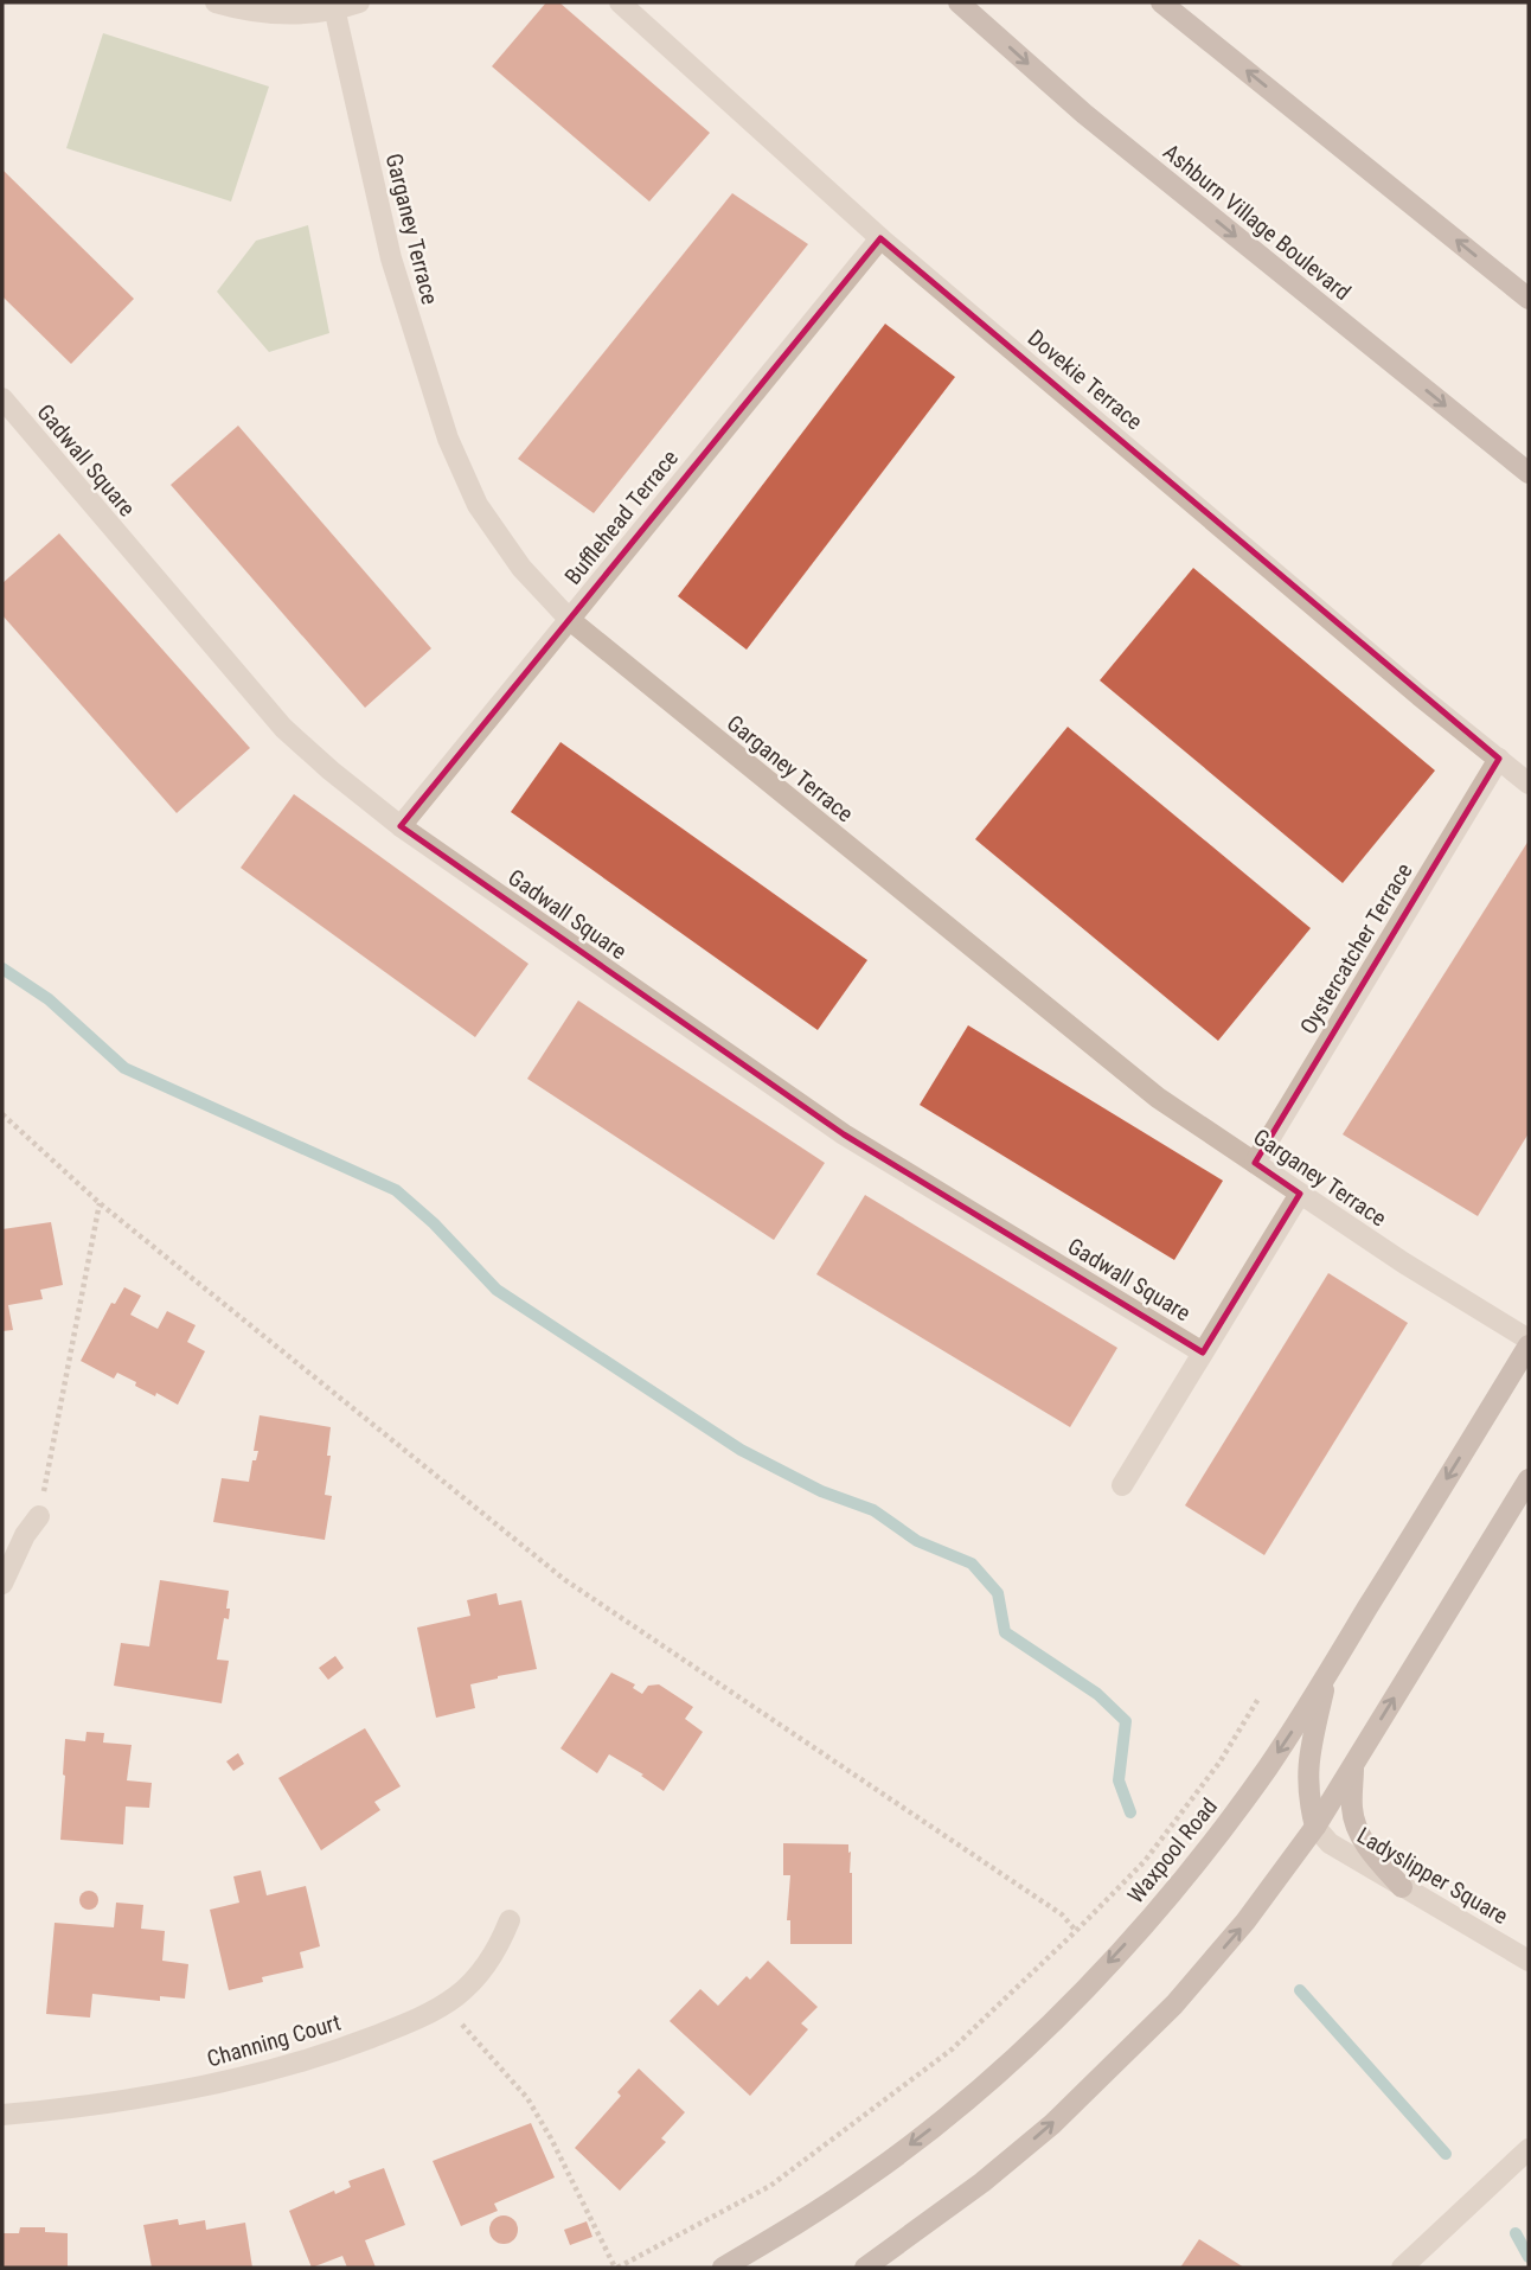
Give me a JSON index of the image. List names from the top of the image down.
{
  "streets": {
    "main road": ["Ashburn Village Boulevard", "Waxpool Road"],
    "street": [
      "Garganey Terrace",
      "Dovekie Terrace",
      "Gadwall Square",
      "Bufflehead Terrace",
      "Oystercatcher Terrace",
      "Ladyslipper Square",
      "Channing Court"
    ]
  },
  "crossings": [
    ["Garganey Terrace", "Bufflehead Terrace"],
    ["Garganey Terrace", "Oystercatcher Terrace"],
    ["Garganey Terrace", "Waxpool Road"],
    ["Dovekie Terrace", "Bufflehead Terrace"],
    ["Dovekie Terrace", "Oystercatcher Terrace"],
    ["Gadwall Square", "Bufflehead Terrace"]
  ]
}
